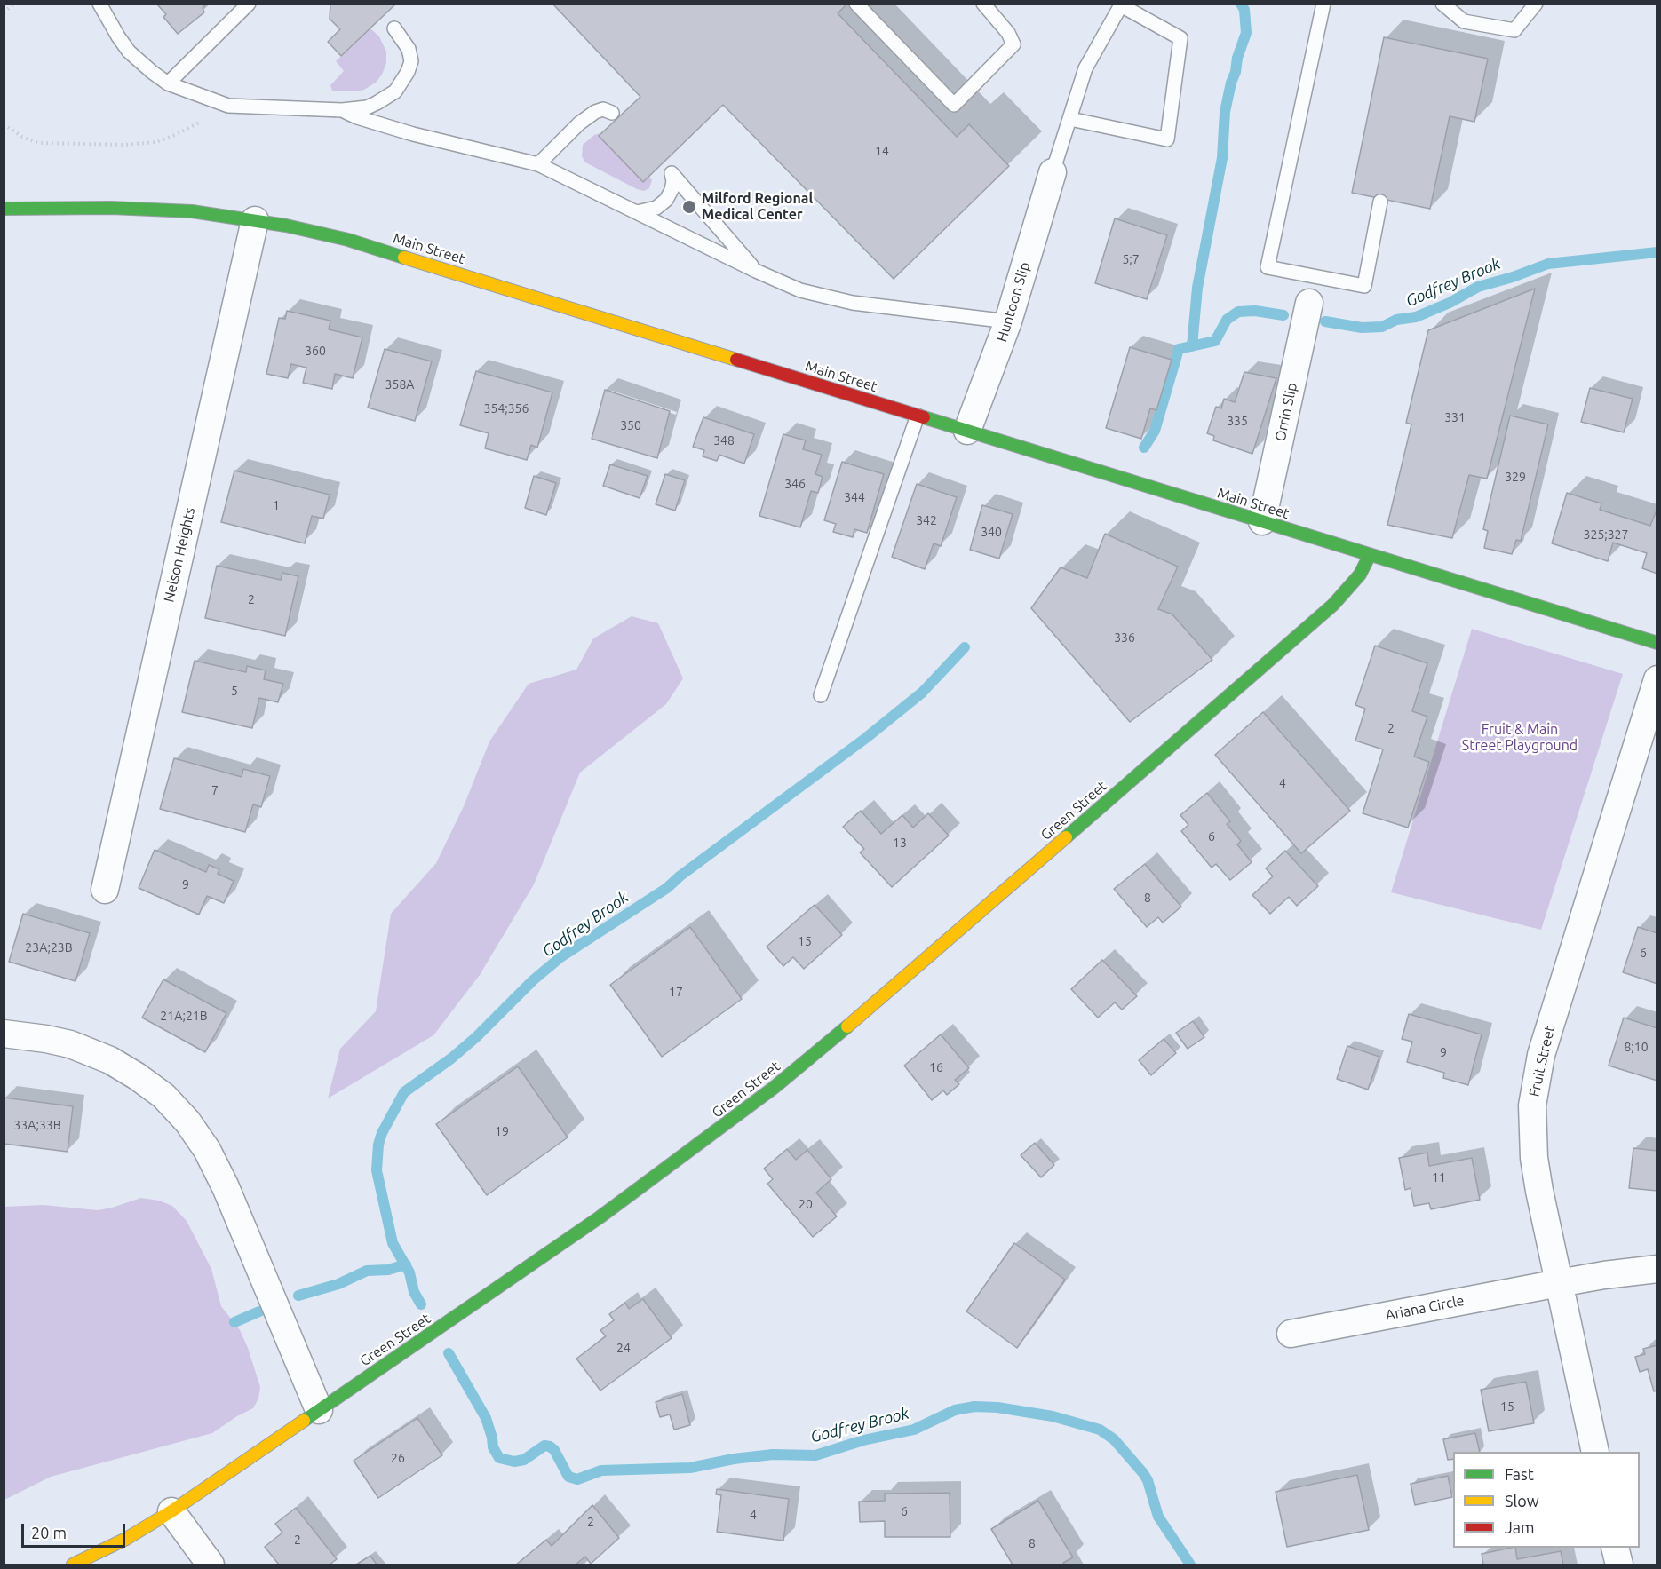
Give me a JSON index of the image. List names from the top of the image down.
{
  "streets": {
    "main road": ["Main Street", "Green Street"],
    "street": [
      "Huntoon Slip",
      "Orrin Slip",
      "Nelson Heights",
      "Fruit Street",
      "Ariana Circle"
    ]
  },
  "crossings": [
    ["Main Street", "Huntoon Slip"],
    ["Main Street", "Orrin Slip"],
    ["Main Street", "Nelson Heights"],
    ["Main Street", "Green Street"],
    ["Fruit Street", "Ariana Circle"]
  ],
  "water": ["Godfrey Brook"],
  "parks": ["Fruit & Main Street Playground"],
  "places": ["Milford Regional Medical Center"],
  "house_numbers": [
    "14",
    "5;7",
    "360",
    "358A",
    "354;356",
    "331",
    "335",
    "350",
    "348",
    "329",
    "346",
    "344",
    "1",
    "342",
    "340",
    "325;327",
    "2",
    "336",
    "5",
    "2",
    "4",
    "7",
    "6",
    "13",
    "9",
    "8",
    "15",
    "23A;23B",
    "6",
    "17",
    "21A;21B",
    "8;10",
    "9",
    "16",
    "33A;33B",
    "19",
    "11",
    "20",
    "24",
    "15",
    "26",
    "6",
    "4",
    "2",
    "2",
    "8"
  ],
  "legend": ["Fast", "Slow", "Jam"],
  "scale_bar": "20 m"
}
